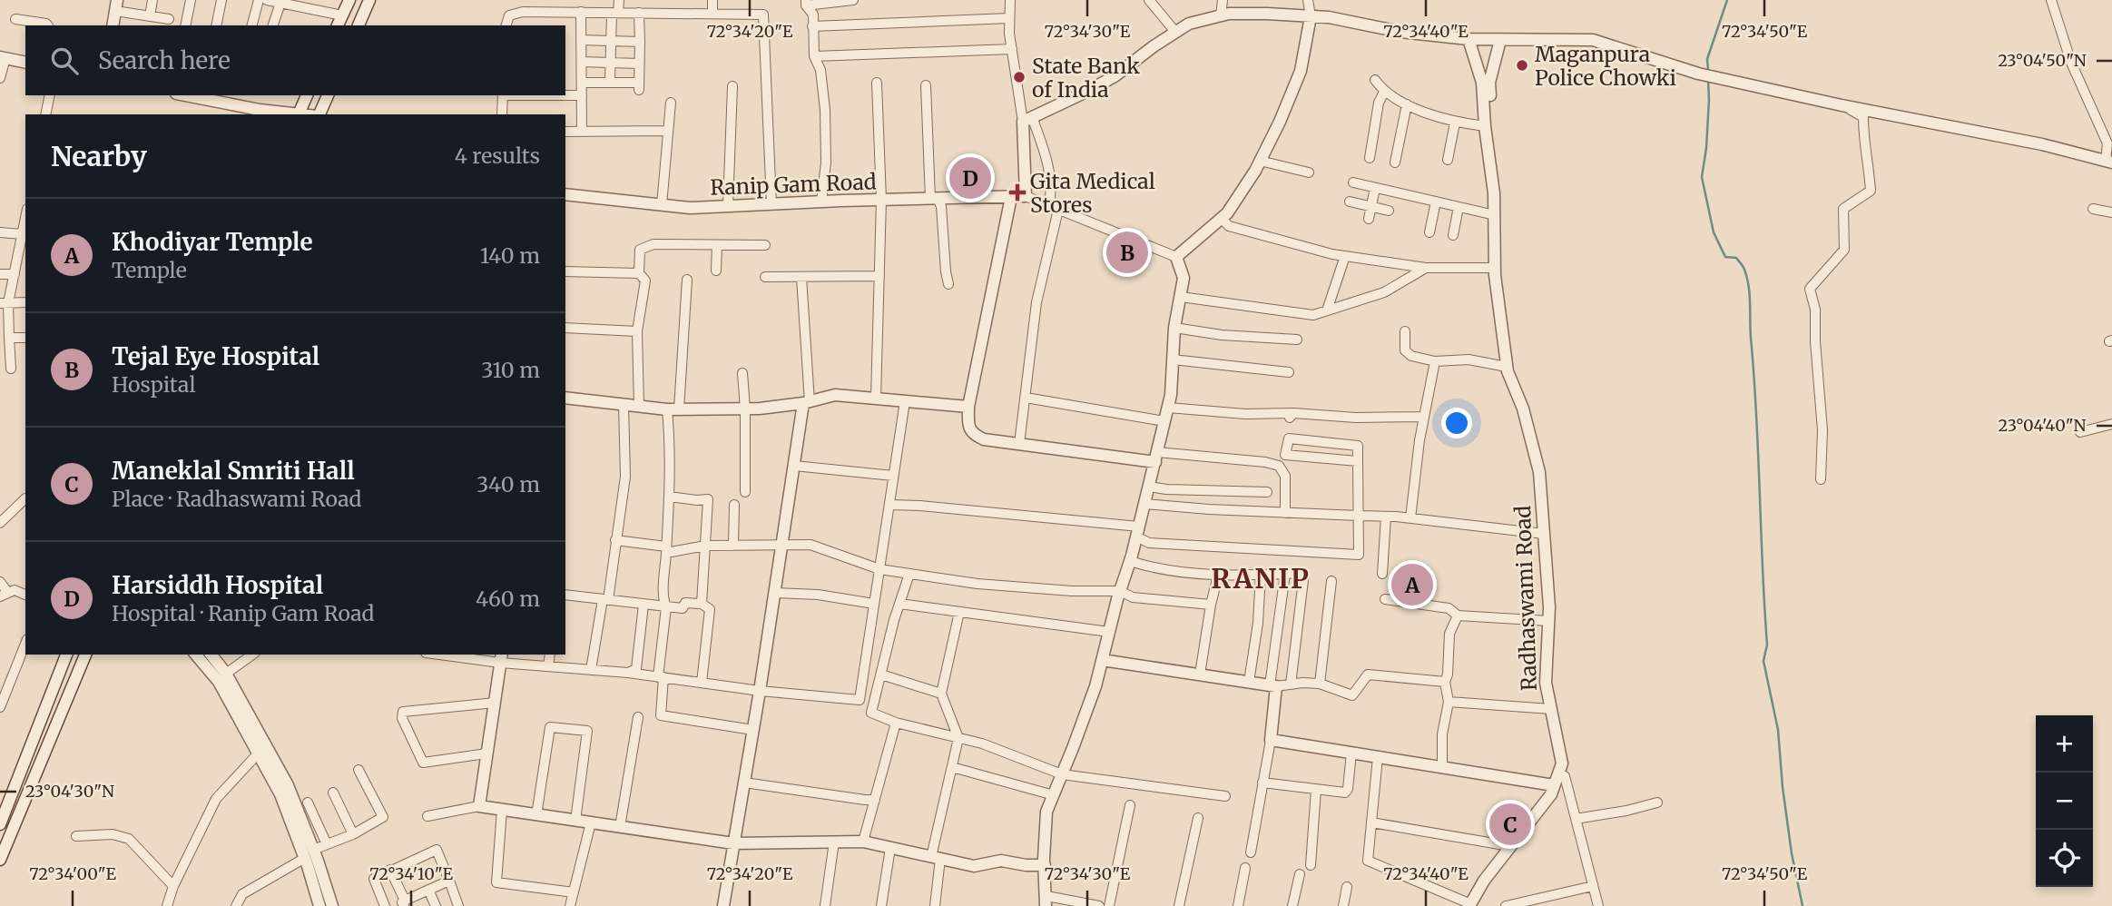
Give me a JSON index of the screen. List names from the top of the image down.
{
  "streets": {
    "street": ["Ranip Gam Road", "Radhaswami Road"]
  },
  "districts": ["RANIP"],
  "places": {
    "other": ["Maganpura Police Chowki", "State Bank of India"],
    "health": ["Gita Medical Stores"]
  },
  "page": {
    "search": "Search here",
    "heading": ["Nearby", "4 results"],
    "pins": [
      "D",
      "B",
      "A",
      "C"
    ],
    "list": [
      {
        "mark": "A",
        "name": "Khodiyar Temple",
        "note": "Temple",
        "value": "140 m"
      },
      {
        "mark": "B",
        "name": "Tejal Eye Hospital",
        "note": "Hospital",
        "value": "310 m"
      },
      {
        "mark": "C",
        "name": "Maneklal Smriti Hall",
        "note": "Place · Radhaswami Road",
        "value": "340 m"
      },
      {
        "mark": "D",
        "name": "Harsiddh Hospital",
        "note": "Hospital · Ranip Gam Road",
        "value": "460 m"
      }
    ],
    "map_buttons": ["+", "−"]
  },
  "coordinates": [
    "72°34'20\"E",
    "72°34'30\"E",
    "72°34'40\"E",
    "72°34'50\"E",
    "23°04'50\"N",
    "23°04'40\"N",
    "23°04'30\"N",
    "72°34'00\"E",
    "72°34'10\"E"
  ]
}
